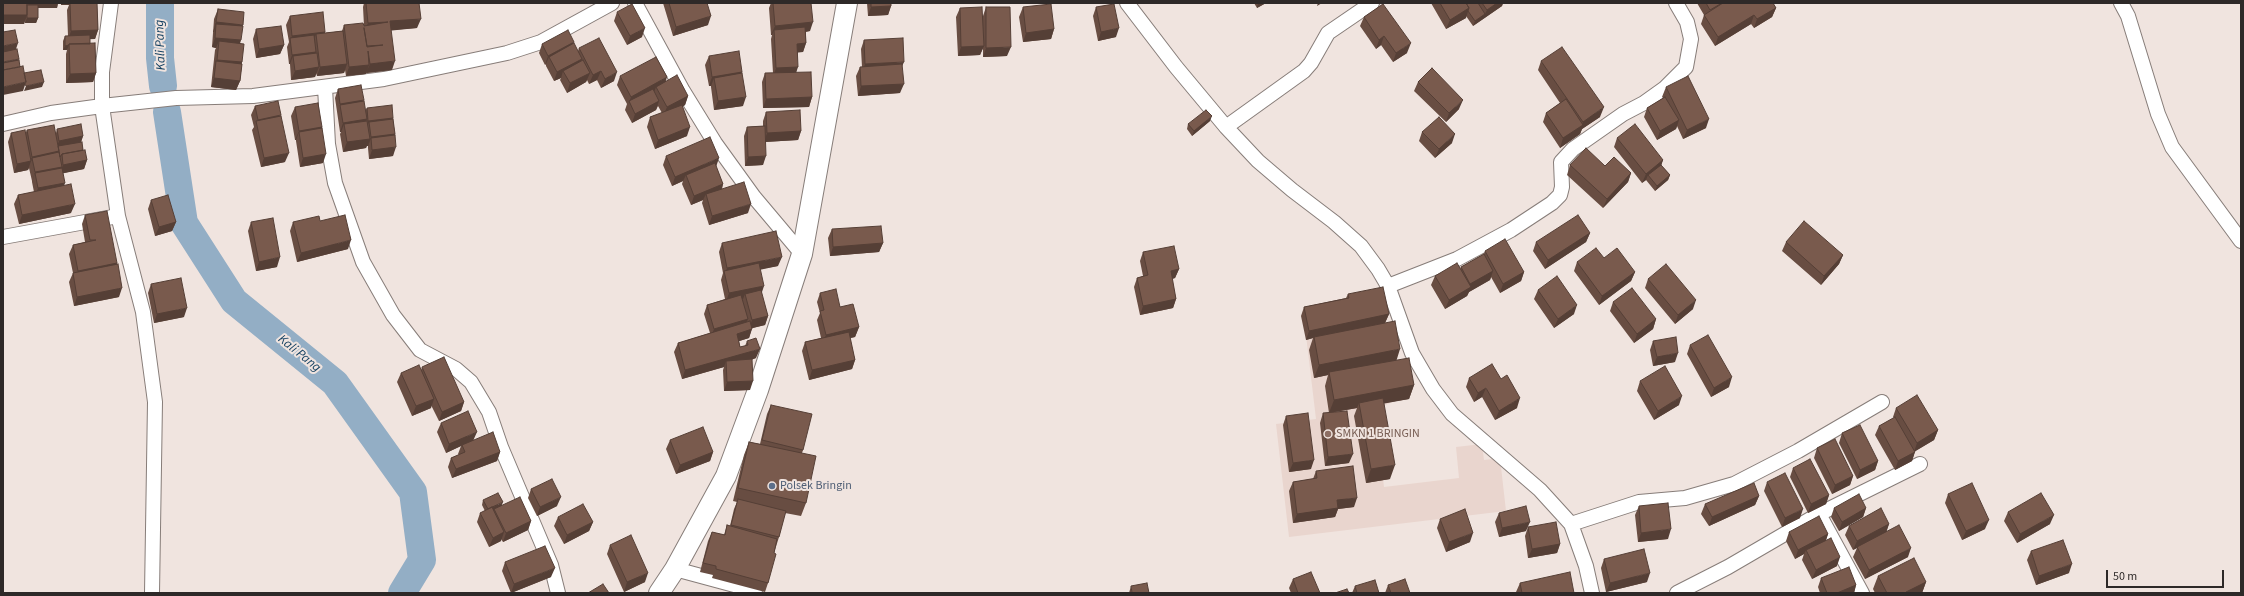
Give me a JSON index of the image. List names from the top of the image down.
{
  "water": ["Kali Pang"],
  "places": ["SMKN 1 BRINGIN", "Polsek Bringin"],
  "scale_bar": "50 m"
}
